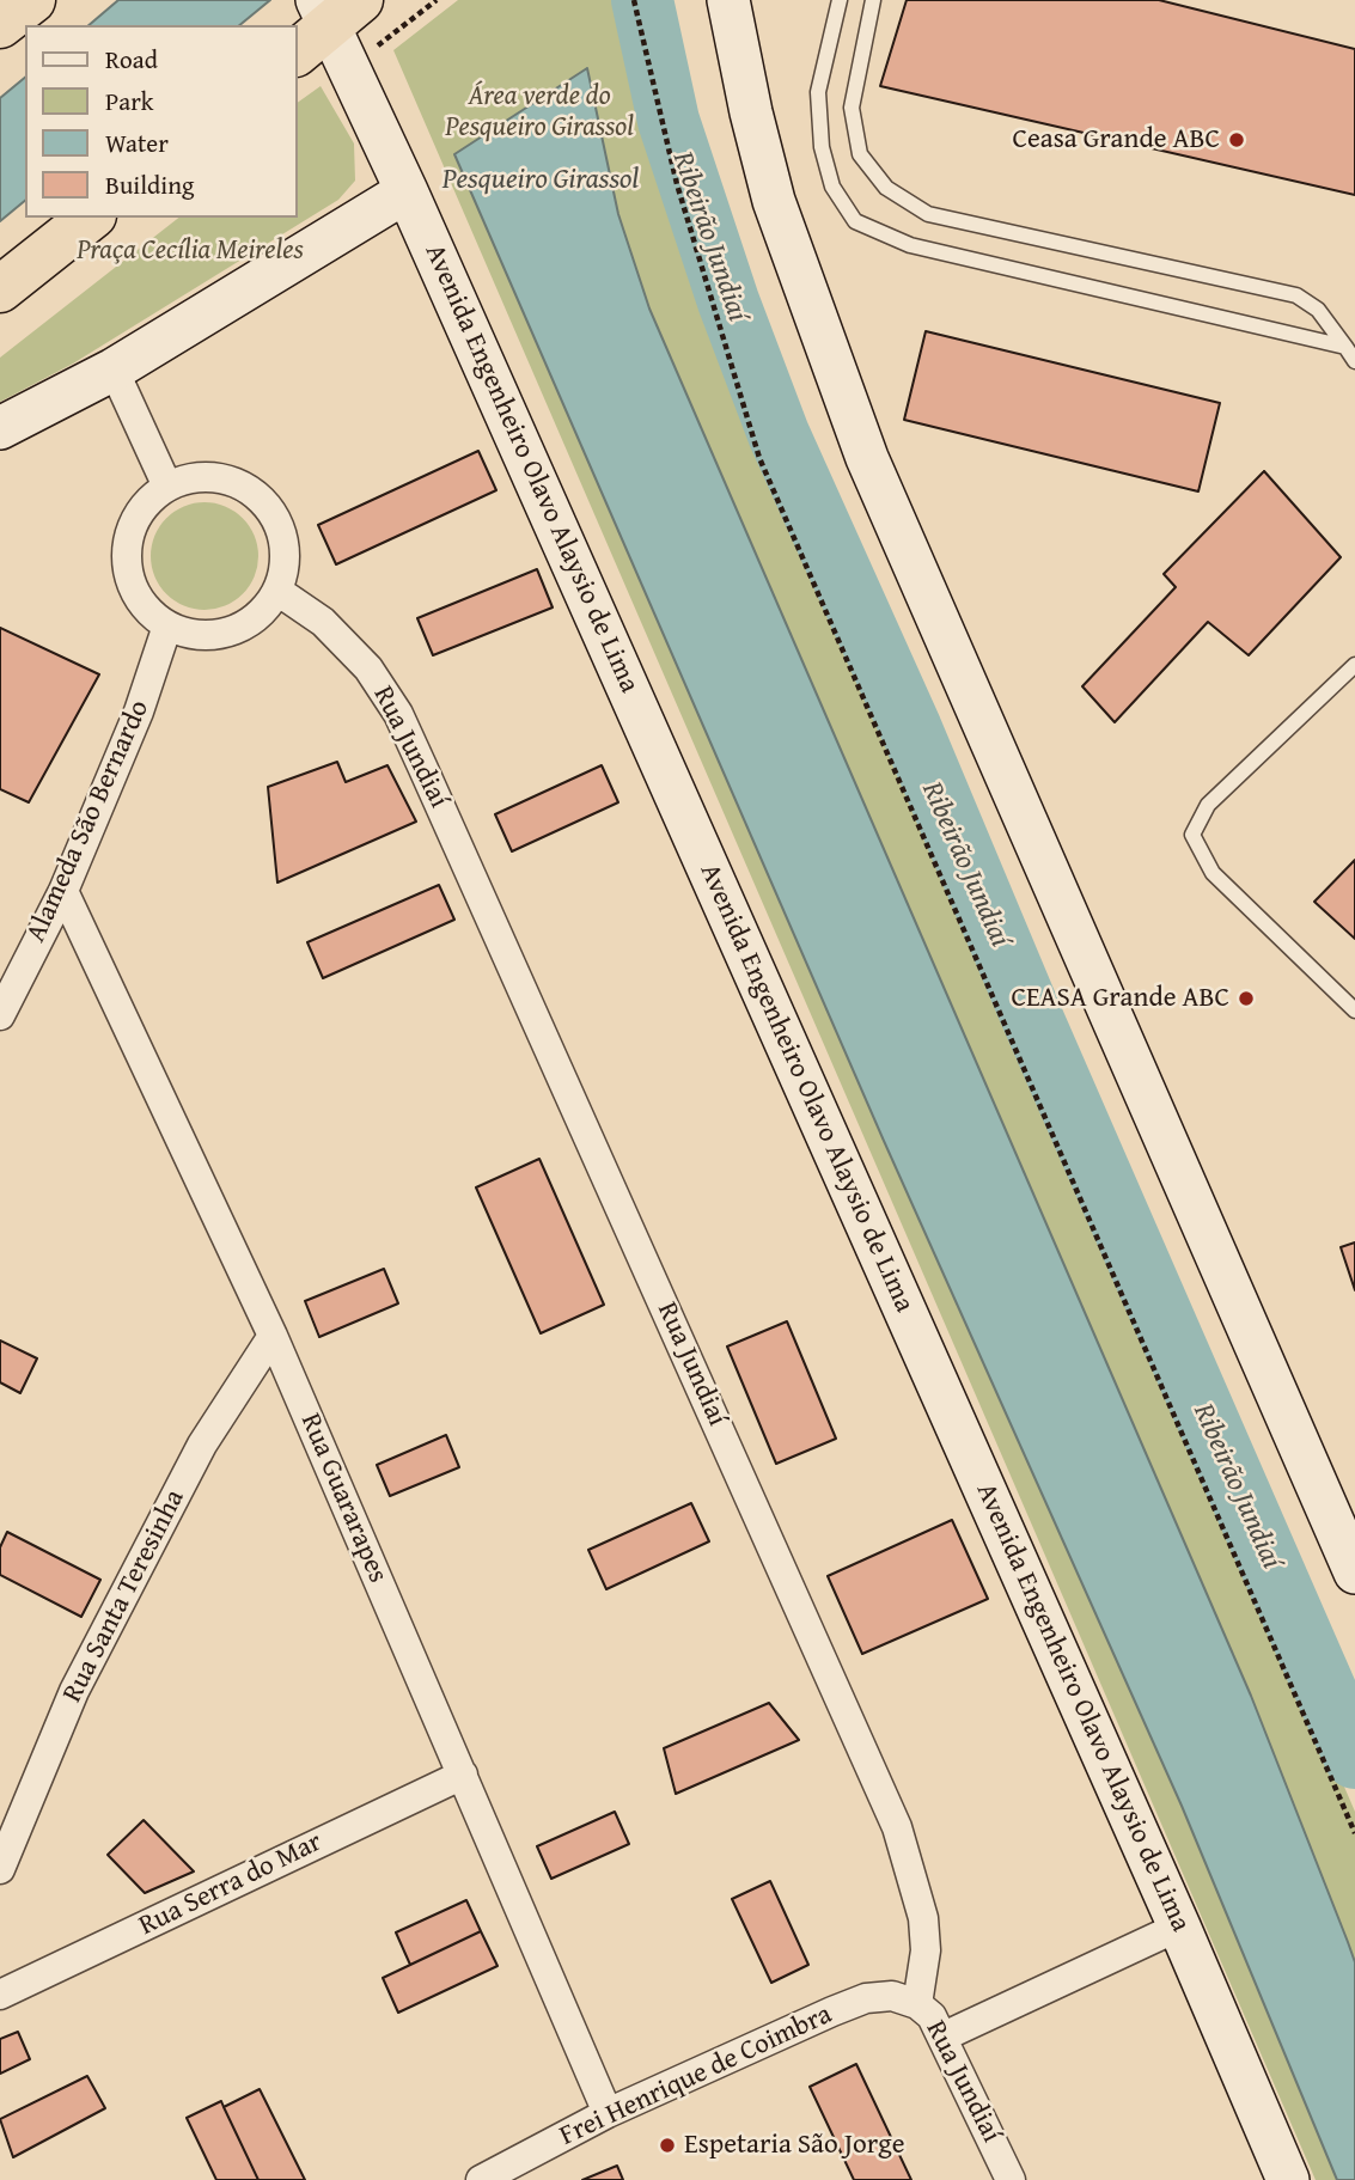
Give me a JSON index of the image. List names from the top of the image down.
{
  "streets": {
    "main road": ["Avenida Engenheiro Olavo Alaysio de Lima"],
    "street": [
      "Rua Jundiaí",
      "Alameda São Bernardo",
      "Rua Guararapes",
      "Rua Santa Teresinha",
      "Rua Serra do Mar",
      "Frei Henrique de Coimbra"
    ]
  },
  "crossings": [
    ["Rua Jundiaí", "Alameda São Bernardo"],
    ["Rua Jundiaí", "Frei Henrique de Coimbra"],
    ["Alameda São Bernardo", "Rua Guararapes"],
    ["Rua Guararapes", "Rua Santa Teresinha"],
    ["Rua Guararapes", "Rua Serra do Mar"],
    ["Rua Guararapes", "Frei Henrique de Coimbra"]
  ],
  "water": ["Pesqueiro Girassol", "Ribeirão Jundiaí"],
  "parks": ["Área verde do Pesqueiro Girassol", "Praça Cecília Meireles"],
  "places": ["Ceasa Grande ABC", "CEASA Grande ABC", "Espetaria São Jorge"],
  "legend": [
    "Road",
    "Park",
    "Water",
    "Building"
  ]
}
